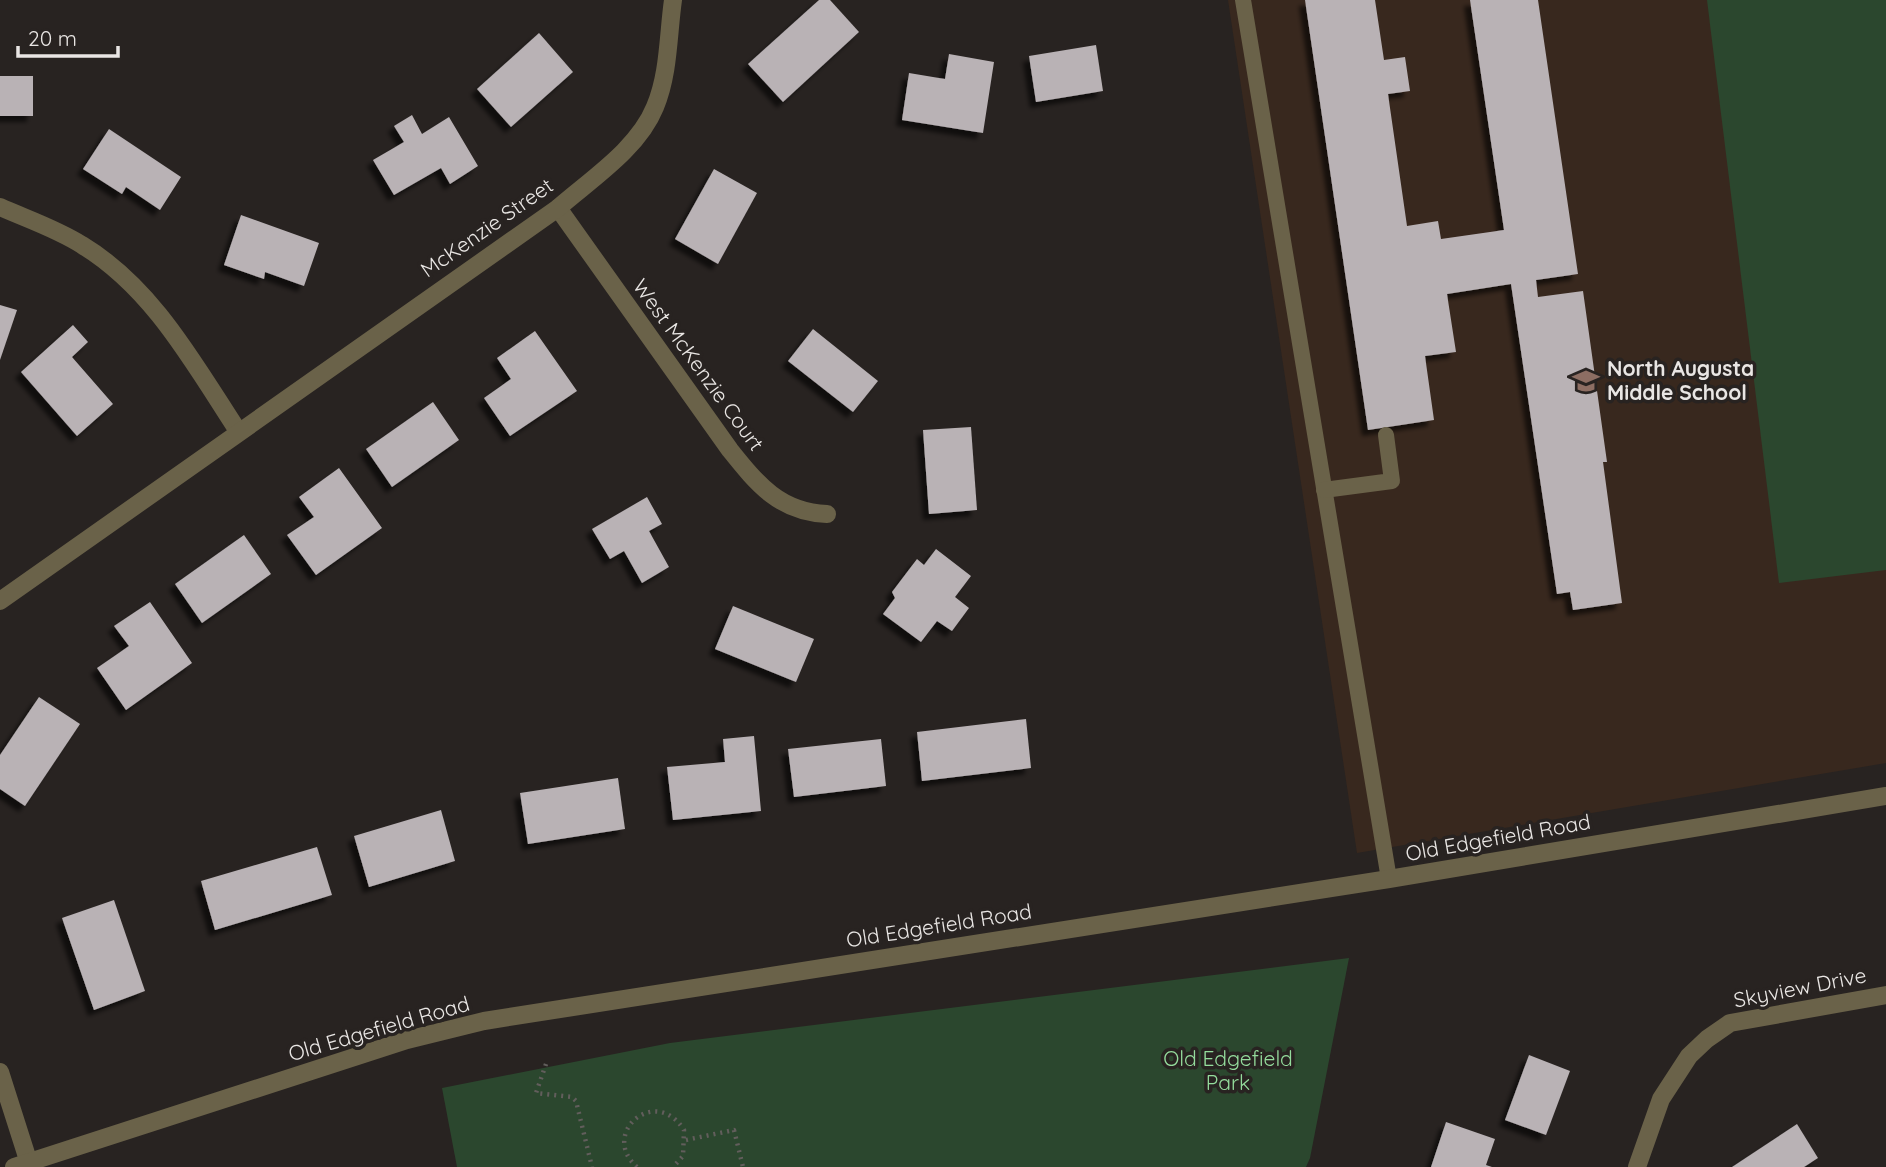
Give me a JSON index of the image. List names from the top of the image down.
{
  "streets": {
    "street": [
      "McKenzie Street",
      "West McKenzie Court",
      "Old Edgefield Road",
      "Skyview Drive"
    ]
  },
  "crossings": [
    ["McKenzie Street", "West McKenzie Court"]
  ],
  "parks": ["Old Edgefield Park"],
  "places": {
    "school or university": ["North Augusta Middle School"]
  },
  "scale_bar": "20 m"
}
